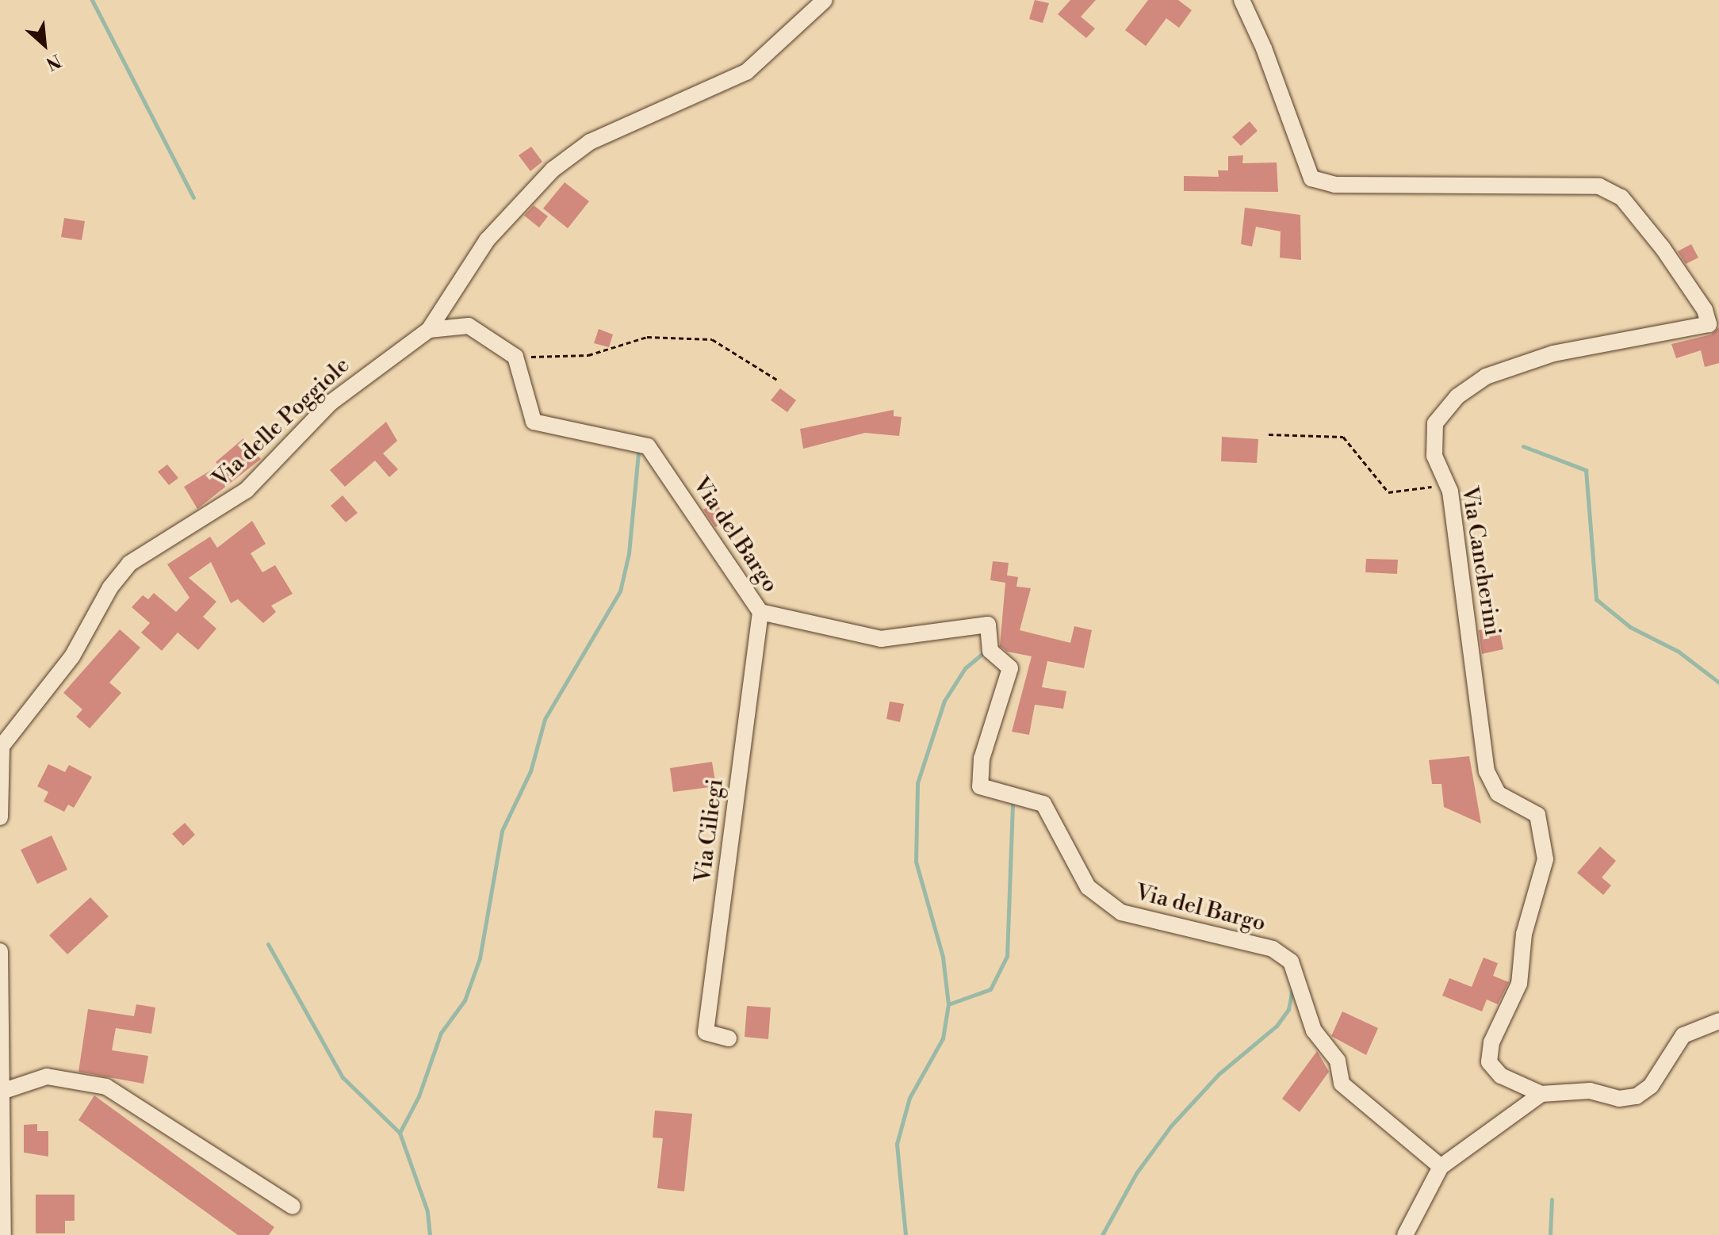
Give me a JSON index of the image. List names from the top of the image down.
{
  "streets": {
    "street": [
      "Via delle Poggiole",
      "Via del Bargo",
      "Via Cancherini",
      "Via Ciliegi"
    ]
  },
  "crossings": [
    ["Via del Bargo", "Via Ciliegi"]
  ],
  "north": "bottom right"
}
